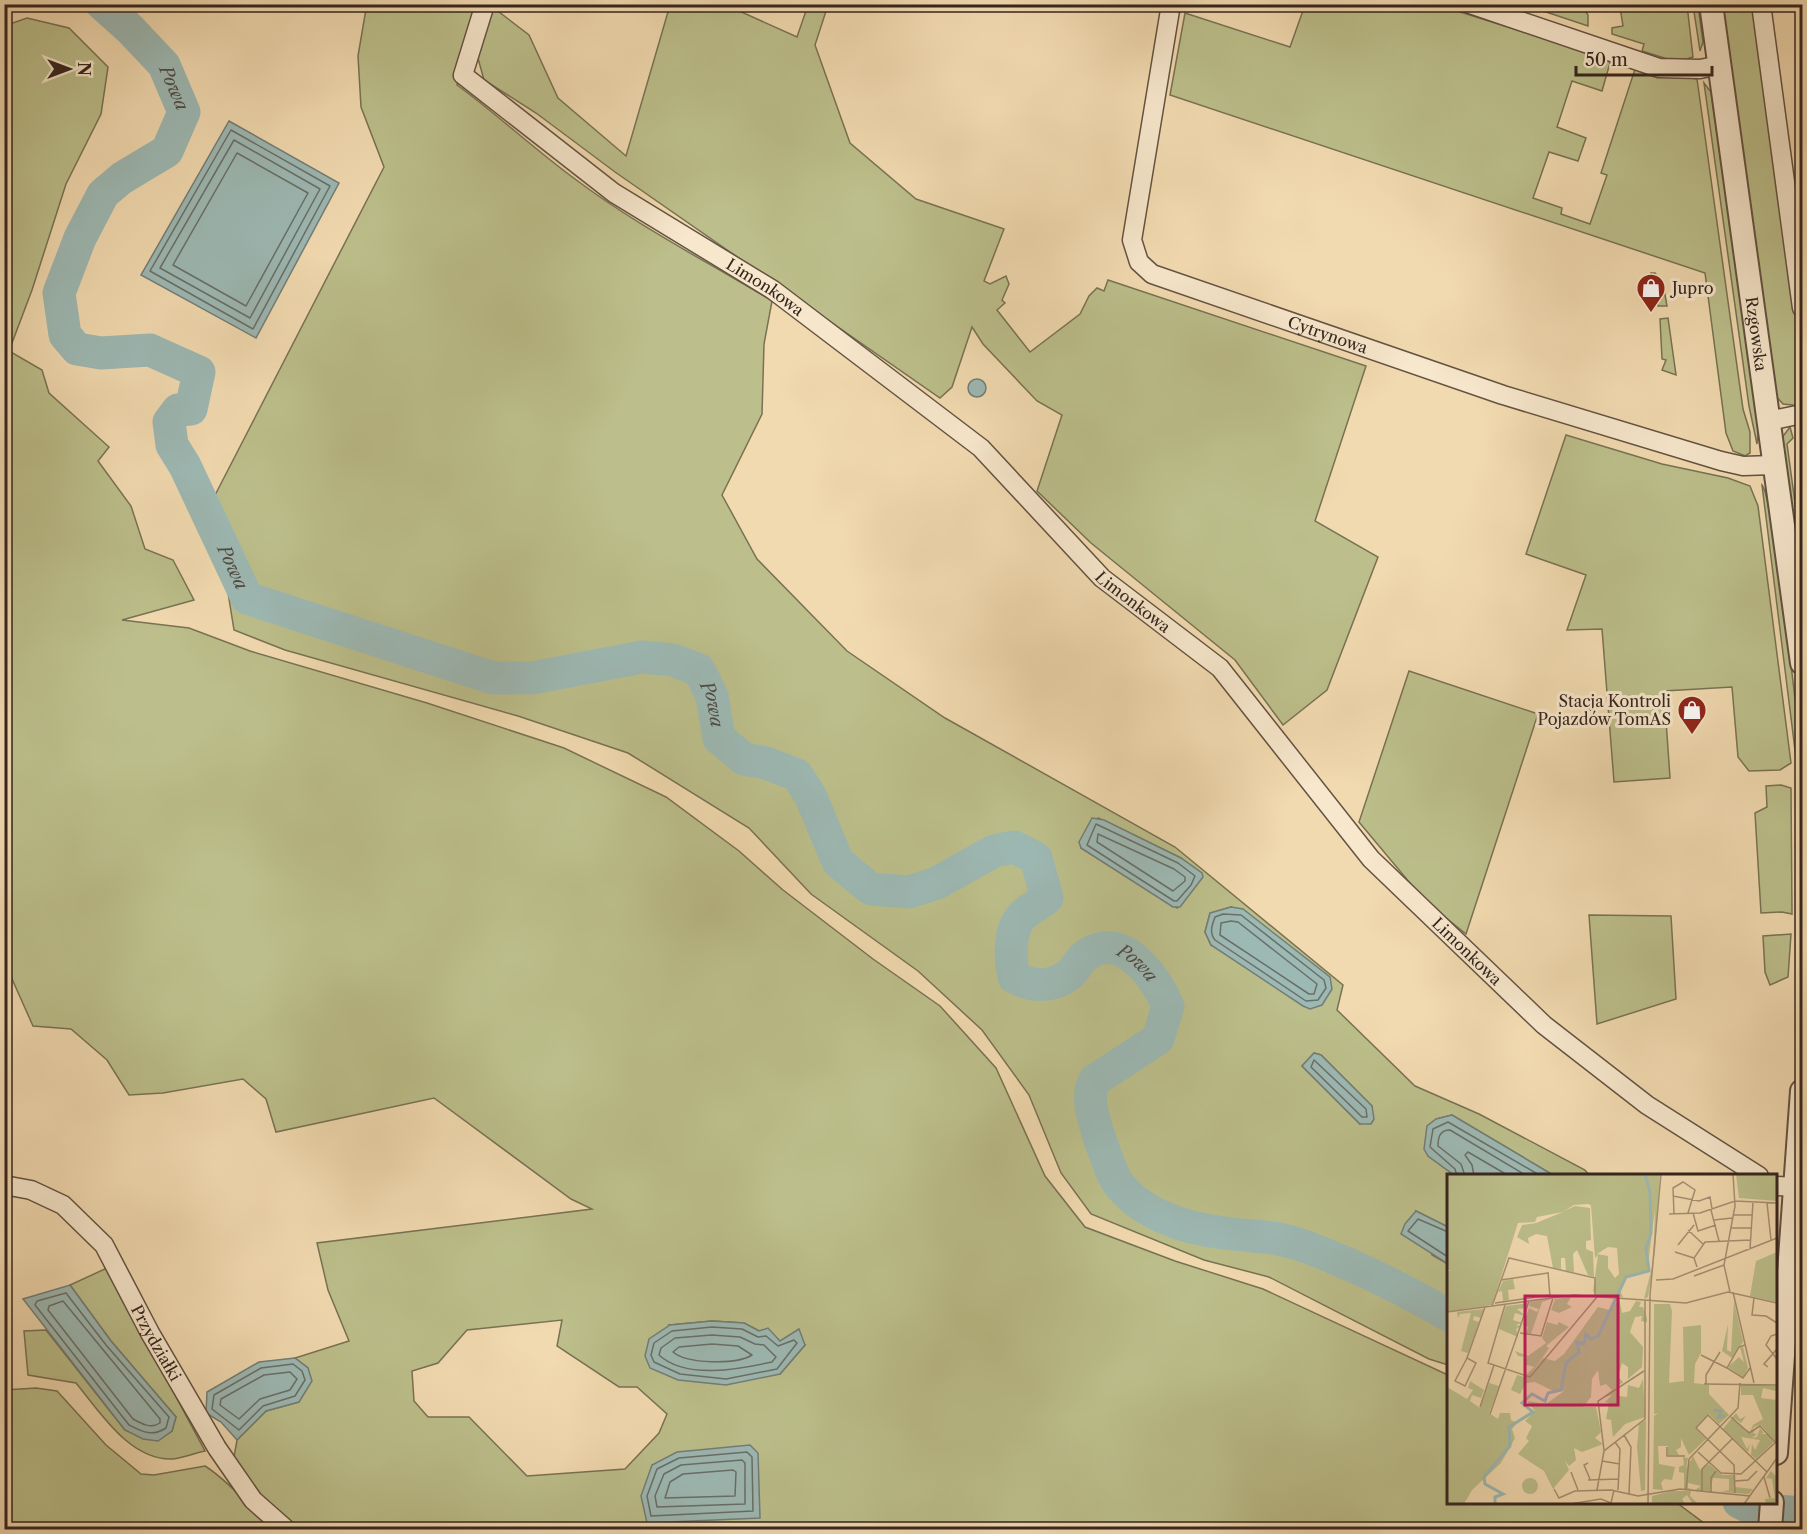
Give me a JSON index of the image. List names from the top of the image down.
{
  "streets": {
    "street": [
      "Limonkowa",
      "Rzgowska",
      "Cytrynowa",
      "Przydziałki"
    ]
  },
  "crossings": [
    ["Rzgowska", "Cytrynowa"]
  ],
  "water": ["Powa"],
  "places": {
    "shop": ["Jupro", "Stacja Kontroli Pojazdów TomAS"]
  },
  "scale_bar": "50 m",
  "north": "right"
}
